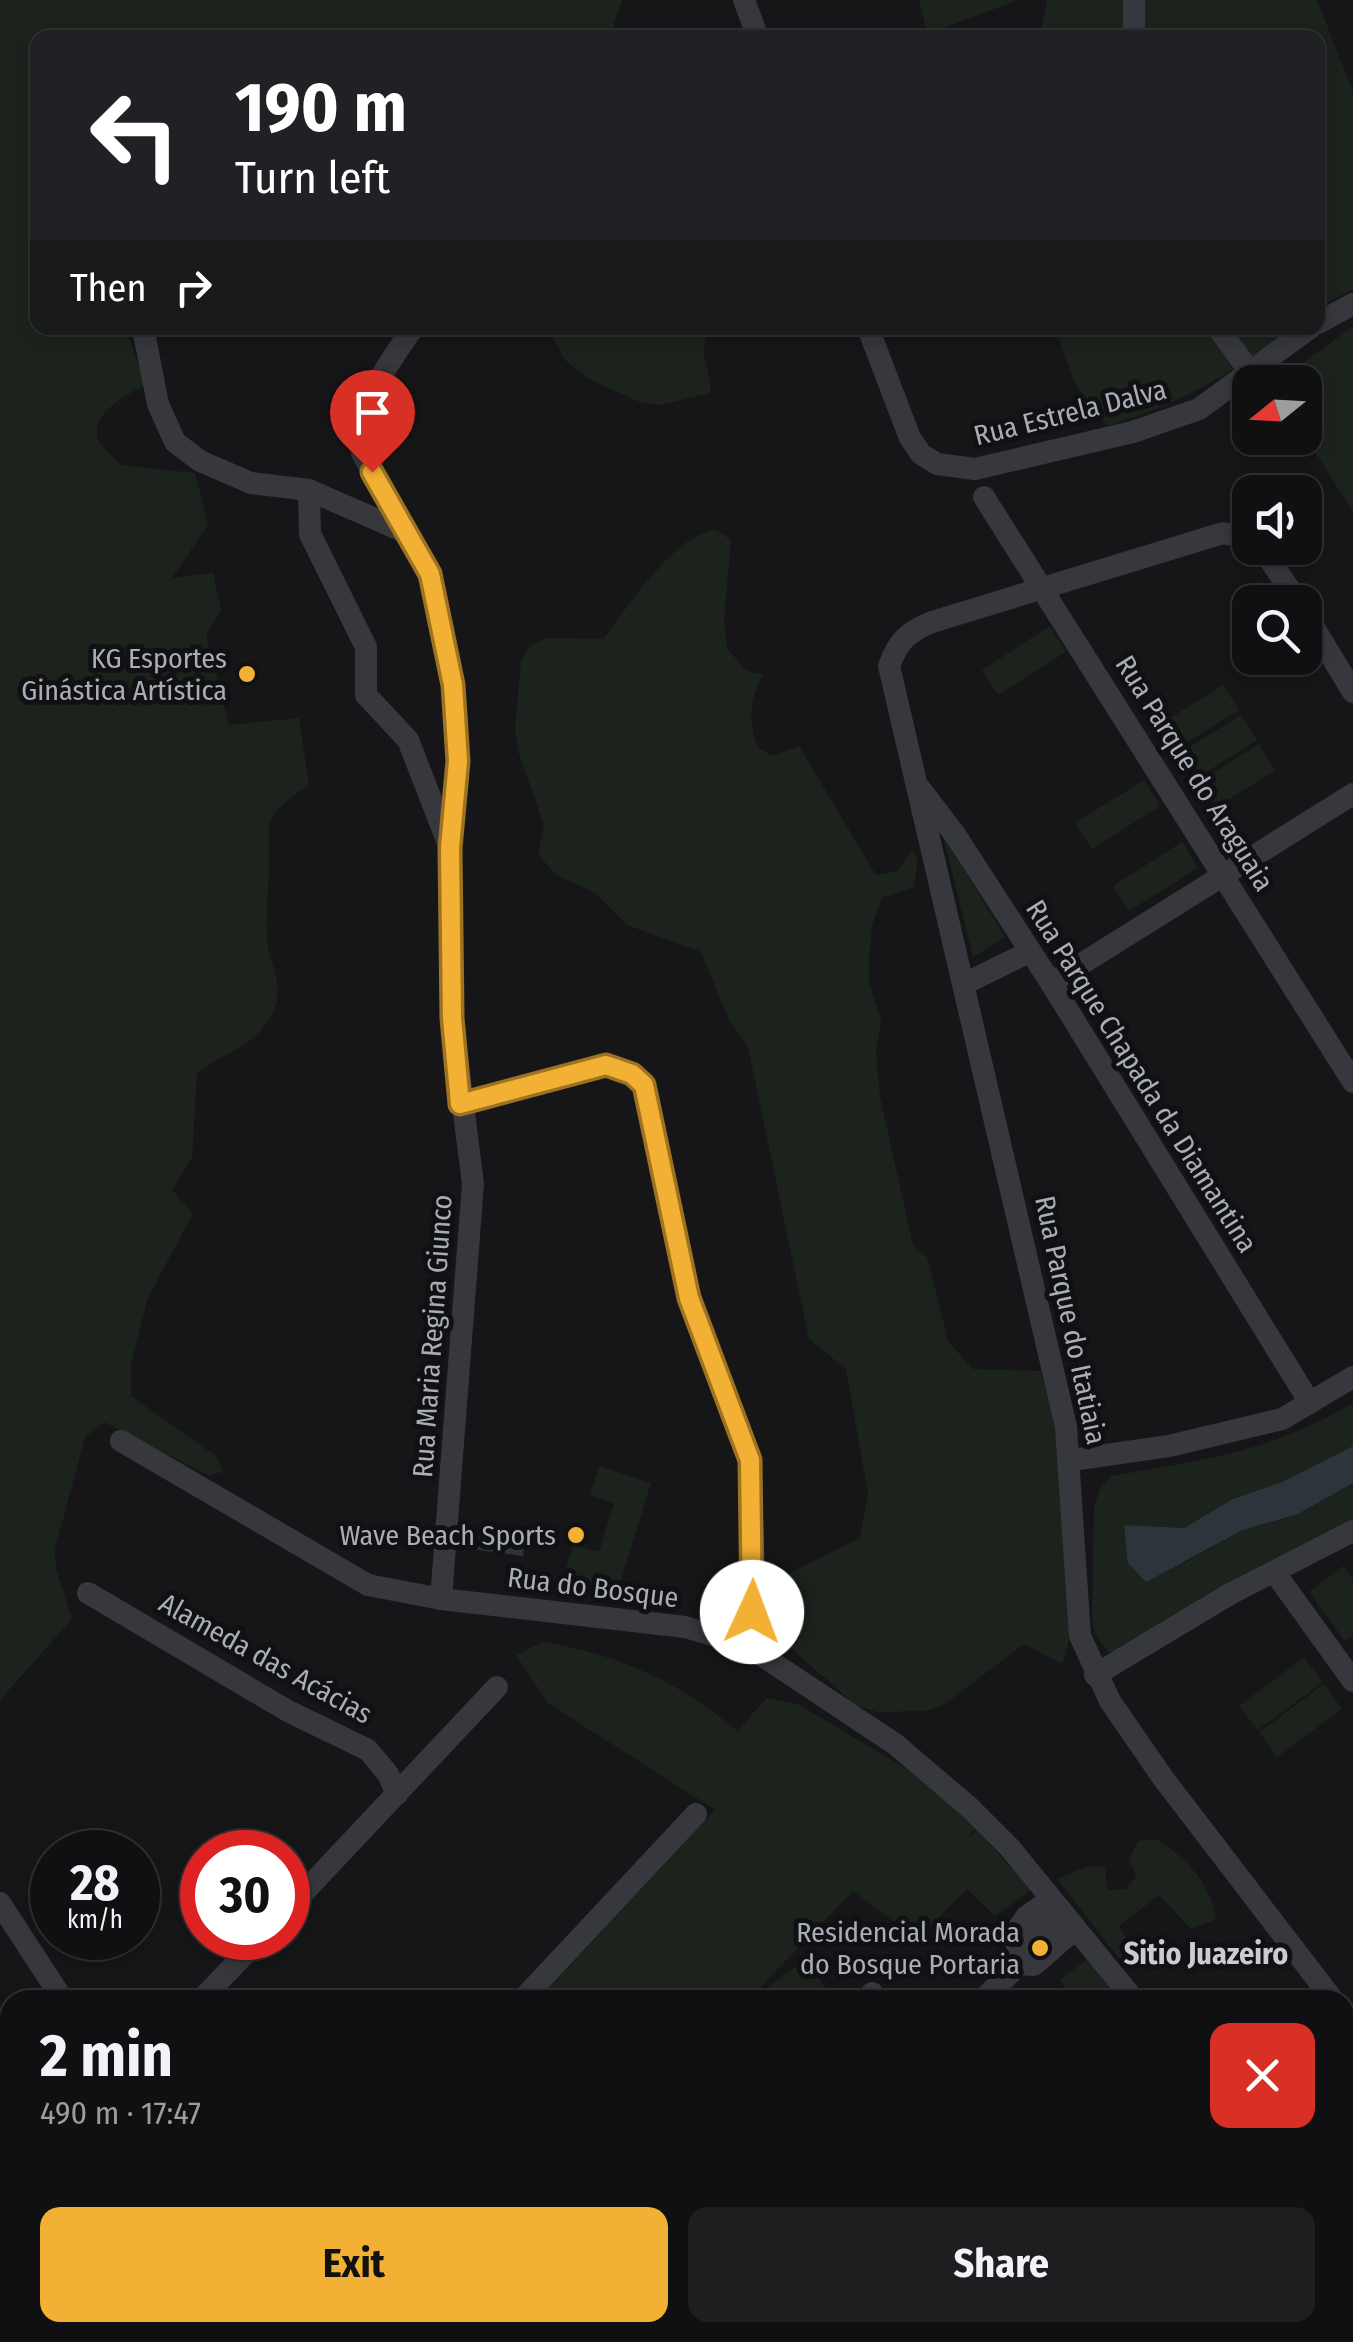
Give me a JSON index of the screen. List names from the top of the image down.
{
  "streets": {
    "street": [
      "Rua Estrela Dalva",
      "Rua Parque do Araguaia",
      "Rua Parque Chapada da Diamantina",
      "Rua Parque do Itatiaia",
      "Rua Maria Regina Giunco",
      "Rua do Bosque",
      "Alameda das Acácias"
    ]
  },
  "crossings": [
    ["Rua Parque do Araguaia", "Rua Parque do Itatiaia"],
    ["Rua Parque Chapada da Diamantina", "Rua Parque do Itatiaia"],
    ["Rua Maria Regina Giunco", "Rua do Bosque"]
  ],
  "districts": ["Sitio Juazeiro"],
  "places": ["KG Esportes Ginástica Artística", "Wave Beach Sports", "Residencial Morada do Bosque Portaria"],
  "north": "left",
  "page": {
    "turn": ["190 m", "Turn left"],
    "then": "Then",
    "speed": "28 km/h",
    "limit": "30",
    "heading": ["2 min", "490 m · 17:47"],
    "buttons": ["Exit", "Share"]
  }
}
